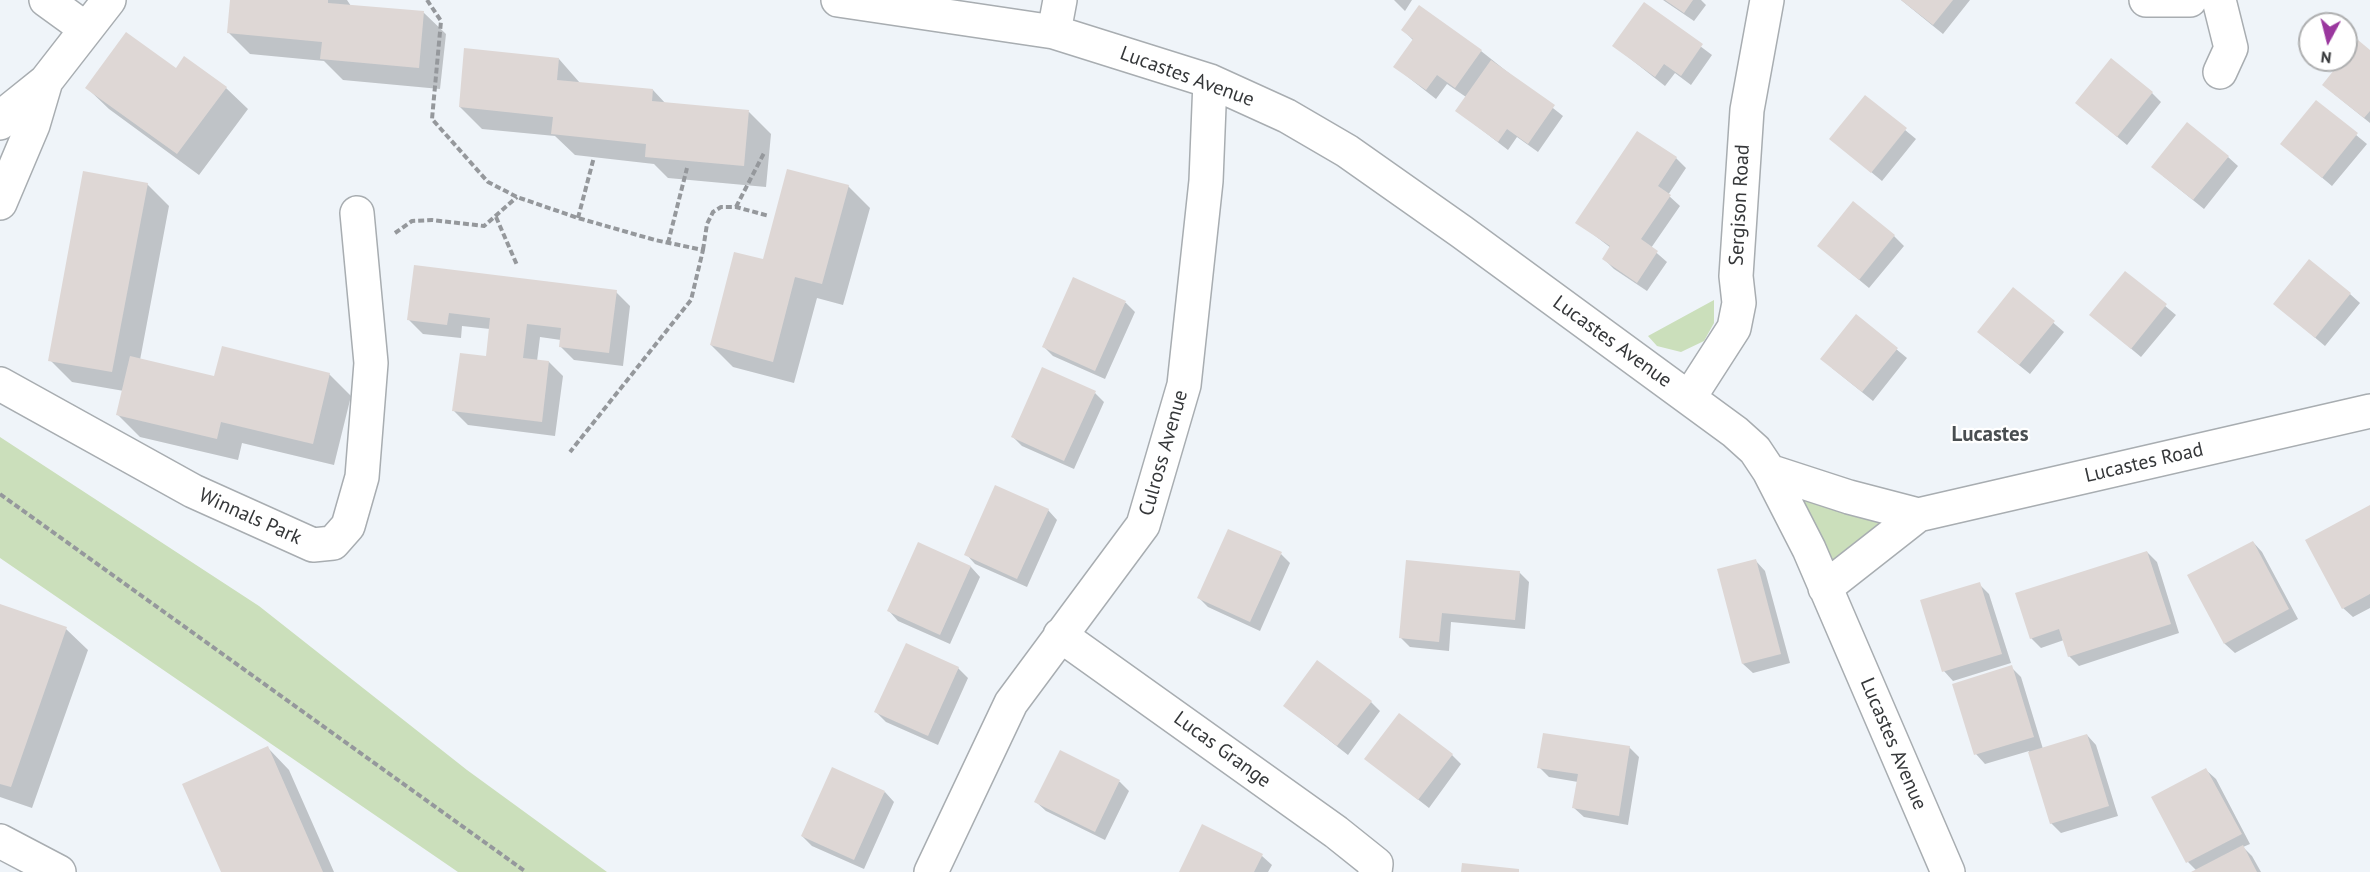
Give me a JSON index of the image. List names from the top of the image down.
{
  "streets": {
    "street": [
      "Lucastes Avenue",
      "Sergison Road",
      "Culross Avenue",
      "Lucastes Road",
      "Winnals Park",
      "Lucas Grange"
    ]
  },
  "crossings": [
    ["Lucastes Avenue", "Sergison Road"],
    ["Lucastes Avenue", "Culross Avenue"],
    ["Lucastes Avenue", "Lucastes Road"],
    ["Culross Avenue", "Lucas Grange"]
  ],
  "districts": ["Lucastes"],
  "north": "bottom"
}
